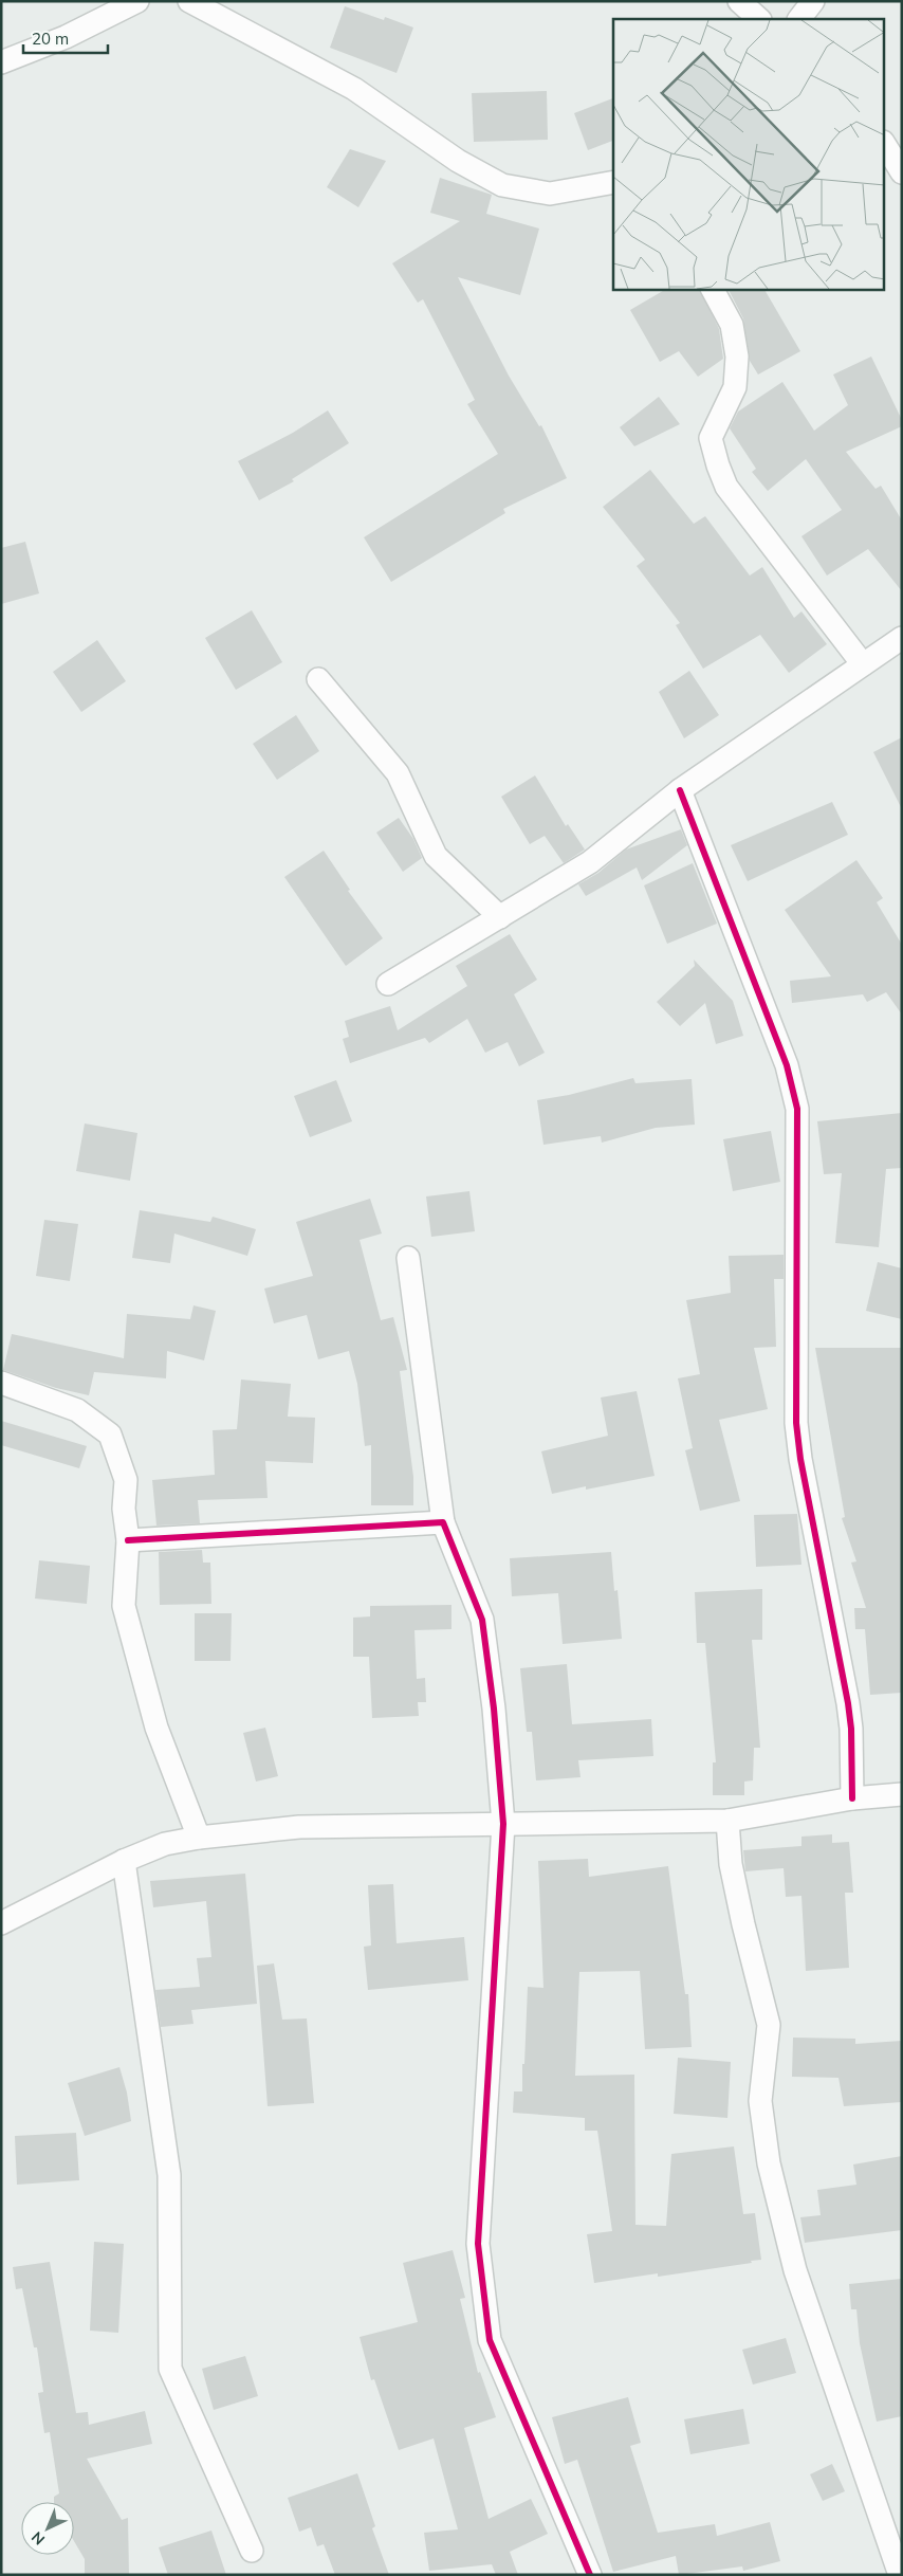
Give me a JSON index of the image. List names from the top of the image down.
{
  "scale_bar": "20 m",
  "north": "bottom left"
}
